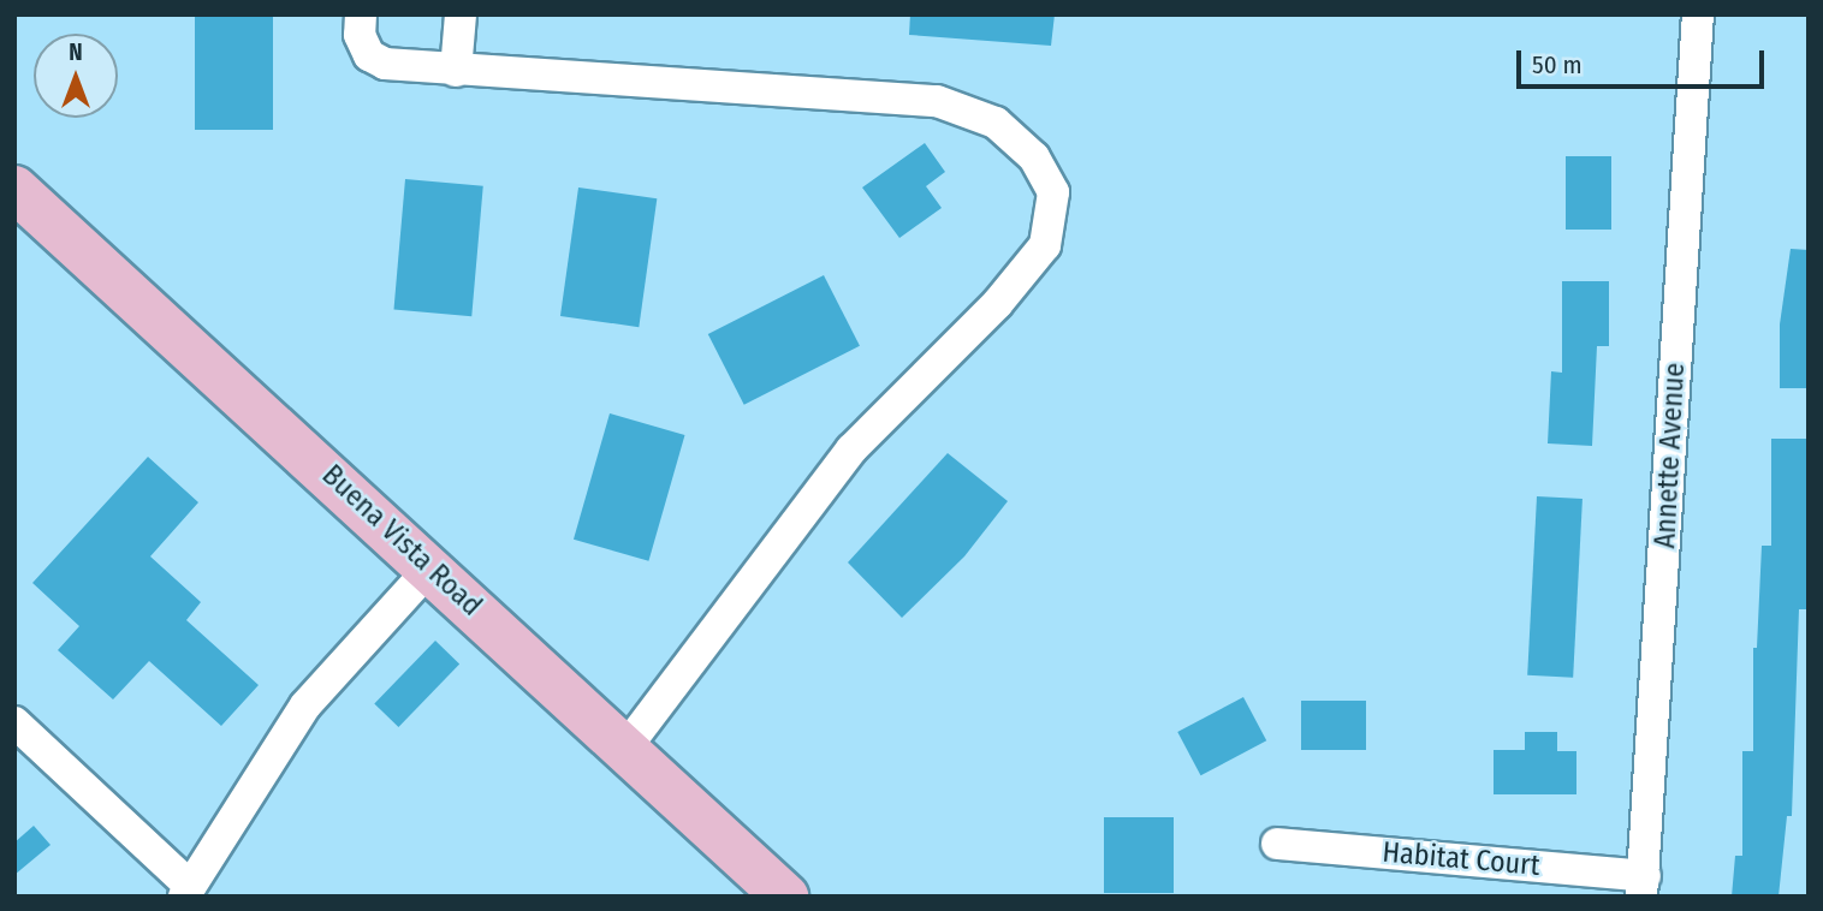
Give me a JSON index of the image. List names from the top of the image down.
{
  "streets": {
    "main road": ["Buena Vista Road"],
    "street": ["Annette Avenue", "Habitat Court"]
  },
  "crossings": [
    ["Annette Avenue", "Habitat Court"]
  ],
  "scale_bar": "50 m",
  "north": "top"
}
